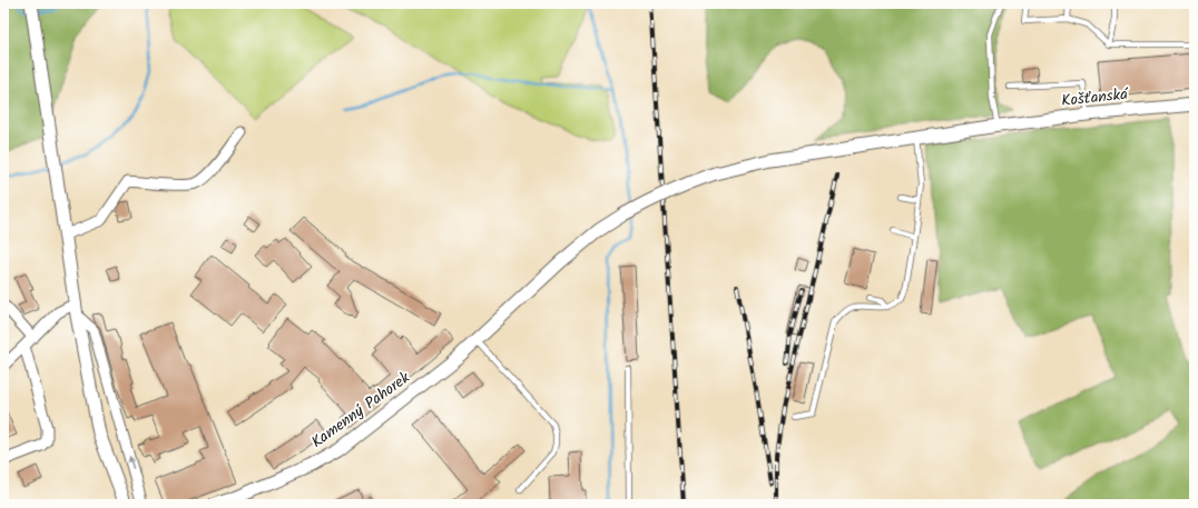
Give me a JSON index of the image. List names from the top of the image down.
{
  "streets": {
    "street": ["Košťanská", "Kamenný Pahorek"]
  },
  "crossings": [
    ["Košťanská", "Kamenný Pahorek"]
  ]
}
